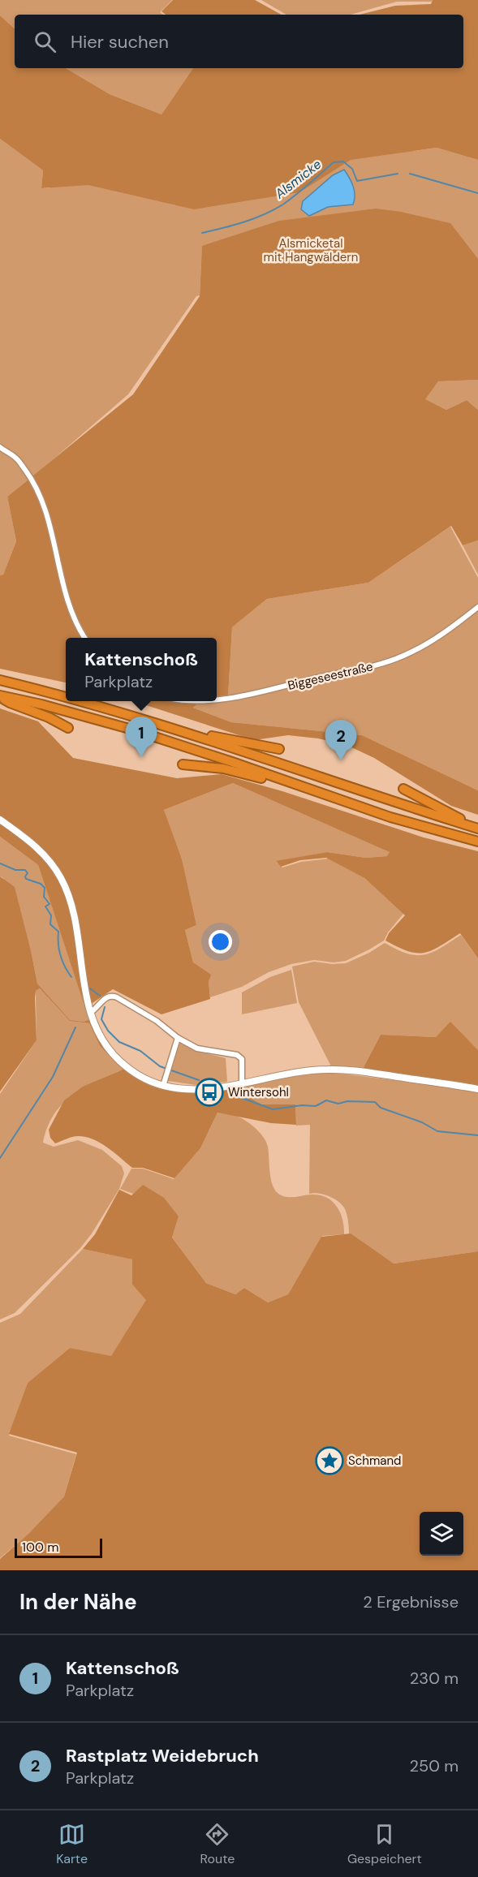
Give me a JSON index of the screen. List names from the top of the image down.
{
  "streets": {
    "street": ["Biggeseestraße"]
  },
  "water": ["Alsmicke"],
  "parks": ["Alsmicketal mit Hangwäldern"],
  "places": {
    "bus stop": ["Wintersohl"],
    "place": ["Schmand"]
  },
  "scale_bar": "100 m",
  "page": {
    "search": "Hier suchen",
    "popup": ["Kattenschoß", "Parkplatz"],
    "pins": ["1", "2"],
    "scale": "100 m",
    "heading": ["In der Nähe", "2 Ergebnisse"],
    "list": [
      {
        "mark": "1",
        "name": "Kattenschoß",
        "note": "Parkplatz",
        "value": "230 m"
      },
      {
        "mark": "2",
        "name": "Rastplatz Weidebruch",
        "note": "Parkplatz",
        "value": "250 m"
      }
    ],
    "nav": ["Karte", "Route", "Gespeichert"]
  }
}
